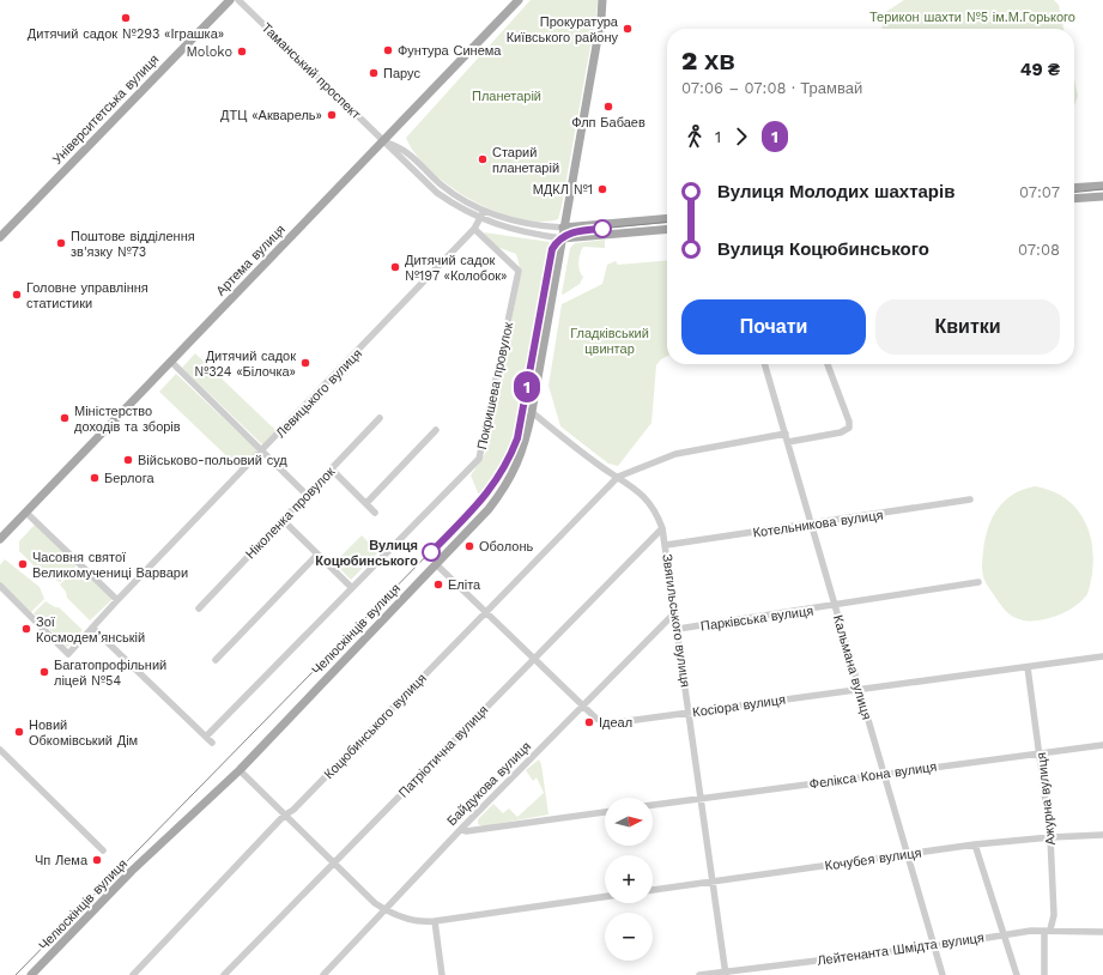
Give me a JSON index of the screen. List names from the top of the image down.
{
  "streets": {
    "main road": ["Університетська вулиця", "Артема вулиця", "Челюскінців вулиця"],
    "street": [
      "Таманський проспект",
      "Покришева провулок",
      "Левицького вулиця",
      "Ніколенка провулок",
      "Котельникова вулиця",
      "Парківська вулиця",
      "Звягильського вулиця",
      "Кальмана вулиця",
      "Косіора вулиця",
      "Коцюбинського вулиця",
      "Патріотична вулиця",
      "Фелікса Кона вулиця",
      "Байдукова вулиця",
      "Ажурна вулиця",
      "Кочубея вулиця",
      "Лейтенанта Шмідта вулиця"
    ]
  },
  "crossings": [
    ["Таманський проспект", "Артема вулиця"],
    ["Таманський проспект", "Левицького вулиця"],
    ["Таманський проспект", "Челюскінців вулиця"],
    ["Покришева провулок", "Левицького вулиця"],
    ["Котельникова вулиця", "Звягильського вулиця"],
    ["Котельникова вулиця", "Кальмана вулиця"],
    ["Парківська вулиця", "Звягильського вулиця"],
    ["Парківська вулиця", "Кальмана вулиця"],
    ["Звягильського вулиця", "Челюскінців вулиця"],
    ["Звягильського вулиця", "Косіора вулиця"],
    ["Звягильського вулиця", "Коцюбинського вулиця"],
    ["Звягильського вулиця", "Патріотична вулиця"],
    ["Звягильського вулиця", "Фелікса Кона вулиця"],
    ["Звягильського вулиця", "Байдукова вулиця"],
    ["Звягильського вулиця", "Кочубея вулиця"],
    ["Звягильського вулиця", "Лейтенанта Шмідта вулиця"],
    ["Челюскінців вулиця", "Косіора вулиця"],
    ["Кальмана вулиця", "Косіора вулиця"],
    ["Кальмана вулиця", "Фелікса Кона вулиця"],
    ["Кальмана вулиця", "Кочубея вулиця"],
    ["Кальмана вулиця", "Лейтенанта Шмідта вулиця"],
    ["Косіора вулиця", "Коцюбинського вулиця"],
    ["Косіора вулиця", "Патріотична вулиця"],
    ["Косіора вулиця", "Байдукова вулиця"],
    ["Косіора вулиця", "Ажурна вулиця"],
    ["Фелікса Кона вулиця", "Ажурна вулиця"],
    ["Ажурна вулиця", "Кочубея вулиця"],
    ["Ажурна вулиця", "Лейтенанта Шмідта вулиця"]
  ],
  "parks": ["Терикон шахти №5 ім.М.Горького", "Планетарій", "Гладківський цвинтар"],
  "places": [
    "Дитячий садок №293 «Іграшка»",
    "Прокуратура Київського району",
    "Фунтура Синема",
    "Moloko",
    "Парус",
    "Флп Бабаев",
    "ДТЦ «Акварель»",
    "Старий планетарій",
    "МДКЛ №1",
    "Поштове відділення зв'язку №73",
    "Дитячий садок №197 «Колобок»",
    "Головне управління статистики",
    "Дитячий садок №324 «Білочка»",
    "Міністерство доходів та зборів",
    "Військово-польовий суд",
    "Берлога",
    "Оболонь",
    "Вулиця Коцюбинського",
    "Часовня святої Великомучениці Варвари",
    "Еліта",
    "Зої Космодем’янській",
    "Багатопрофільний ліцей №54",
    "Ідеал",
    "Новий Обкомівський Дім",
    "Чп Лема"
  ],
  "lines": ["tram line 1"],
  "north": "right",
  "page": {
    "on_map": "1",
    "heading": ["2 хв", "07:06 – 07:08 · Трамвай", "49 ₴"],
    "legs": ["1", "1"],
    "list": [
      {
        "name": "Вулиця Молодих шахтарів",
        "value": "07:07"
      },
      {
        "name": "Вулиця Коцюбинського",
        "value": "07:08"
      }
    ],
    "buttons": ["Почати", "Квитки"],
    "map_buttons": ["+", "−"]
  }
}
